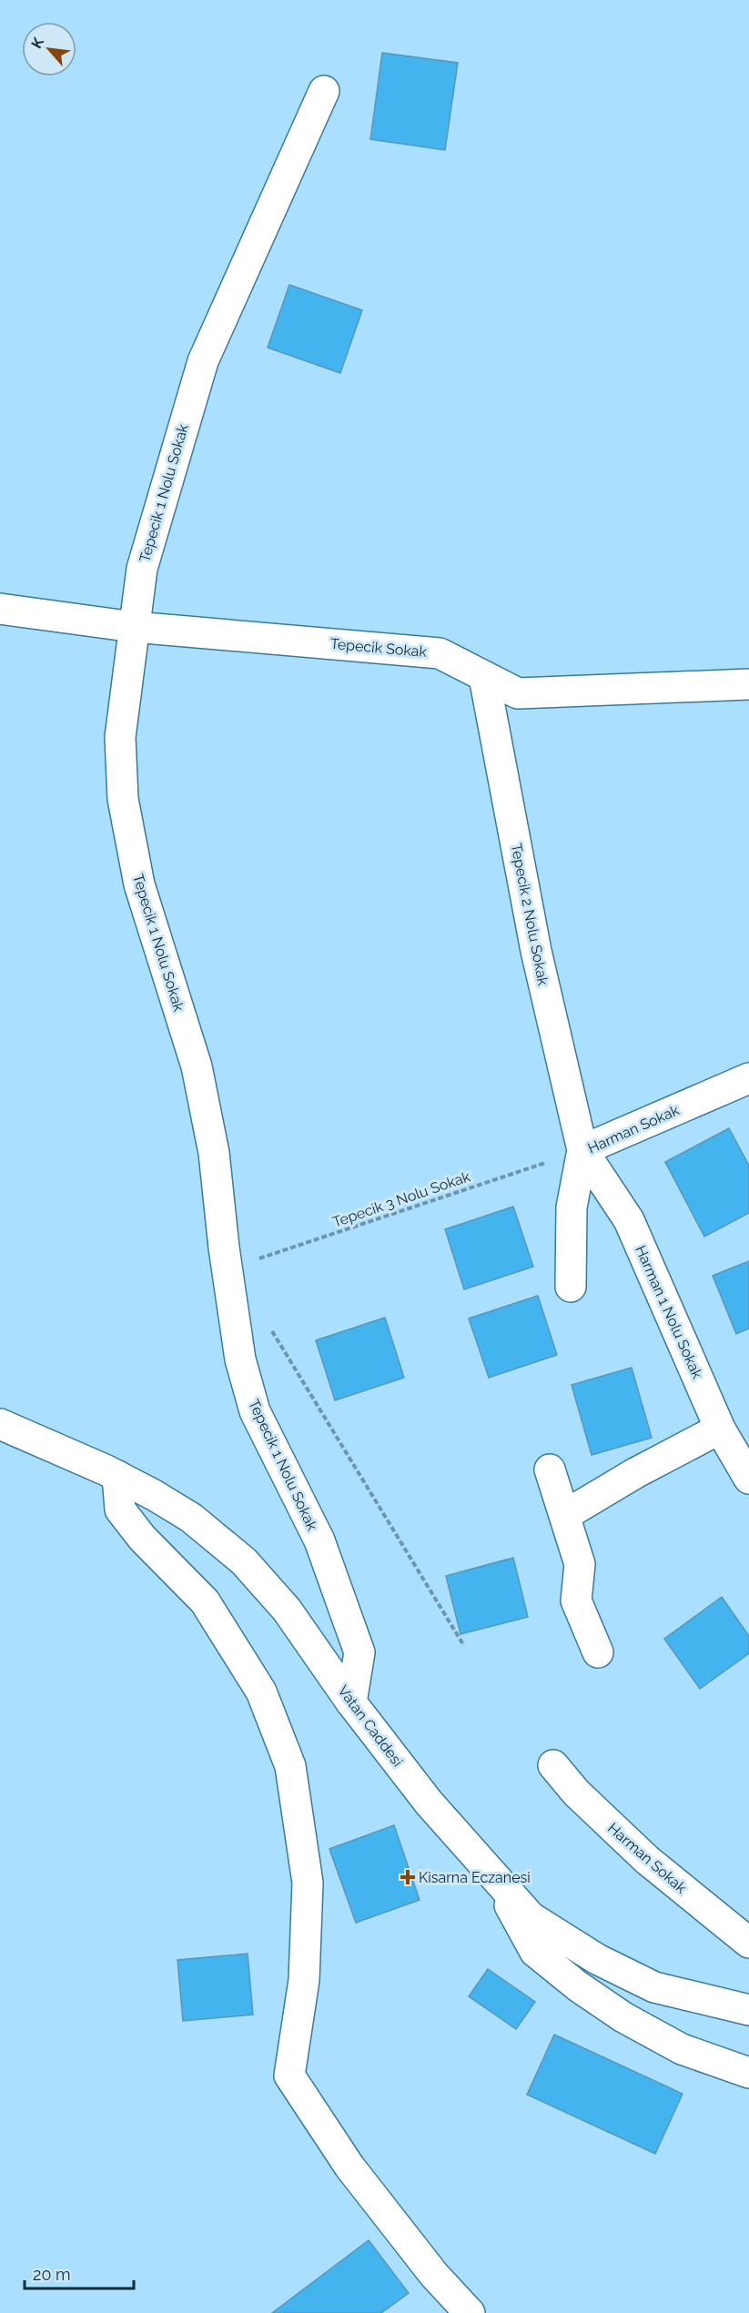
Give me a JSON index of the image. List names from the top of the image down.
{
  "streets": {
    "street": [
      "Tepecik 1 Nolu Sokak",
      "Tepecik Sokak",
      "Tepecik 2 Nolu Sokak",
      "Harman Sokak",
      "Harman 1 Nolu Sokak",
      "Vatan Caddesi"
    ],
    "path": ["Tepecik 3 Nolu Sokak"]
  },
  "crossings": [
    ["Tepecik 1 Nolu Sokak", "Tepecik Sokak"],
    ["Tepecik 1 Nolu Sokak", "Tepecik 3 Nolu Sokak"],
    ["Tepecik 1 Nolu Sokak", "Vatan Caddesi"],
    ["Tepecik Sokak", "Tepecik 2 Nolu Sokak"],
    ["Tepecik 2 Nolu Sokak", "Harman Sokak"],
    ["Tepecik 2 Nolu Sokak", "Tepecik 3 Nolu Sokak"],
    ["Tepecik 2 Nolu Sokak", "Harman 1 Nolu Sokak"],
    ["Harman Sokak", "Tepecik 3 Nolu Sokak"],
    ["Harman Sokak", "Harman 1 Nolu Sokak"],
    ["Tepecik 3 Nolu Sokak", "Harman 1 Nolu Sokak"]
  ],
  "places": {
    "health": ["Kisarna Eczanesi"]
  },
  "scale_bar": "20 m",
  "north": "top left"
}
